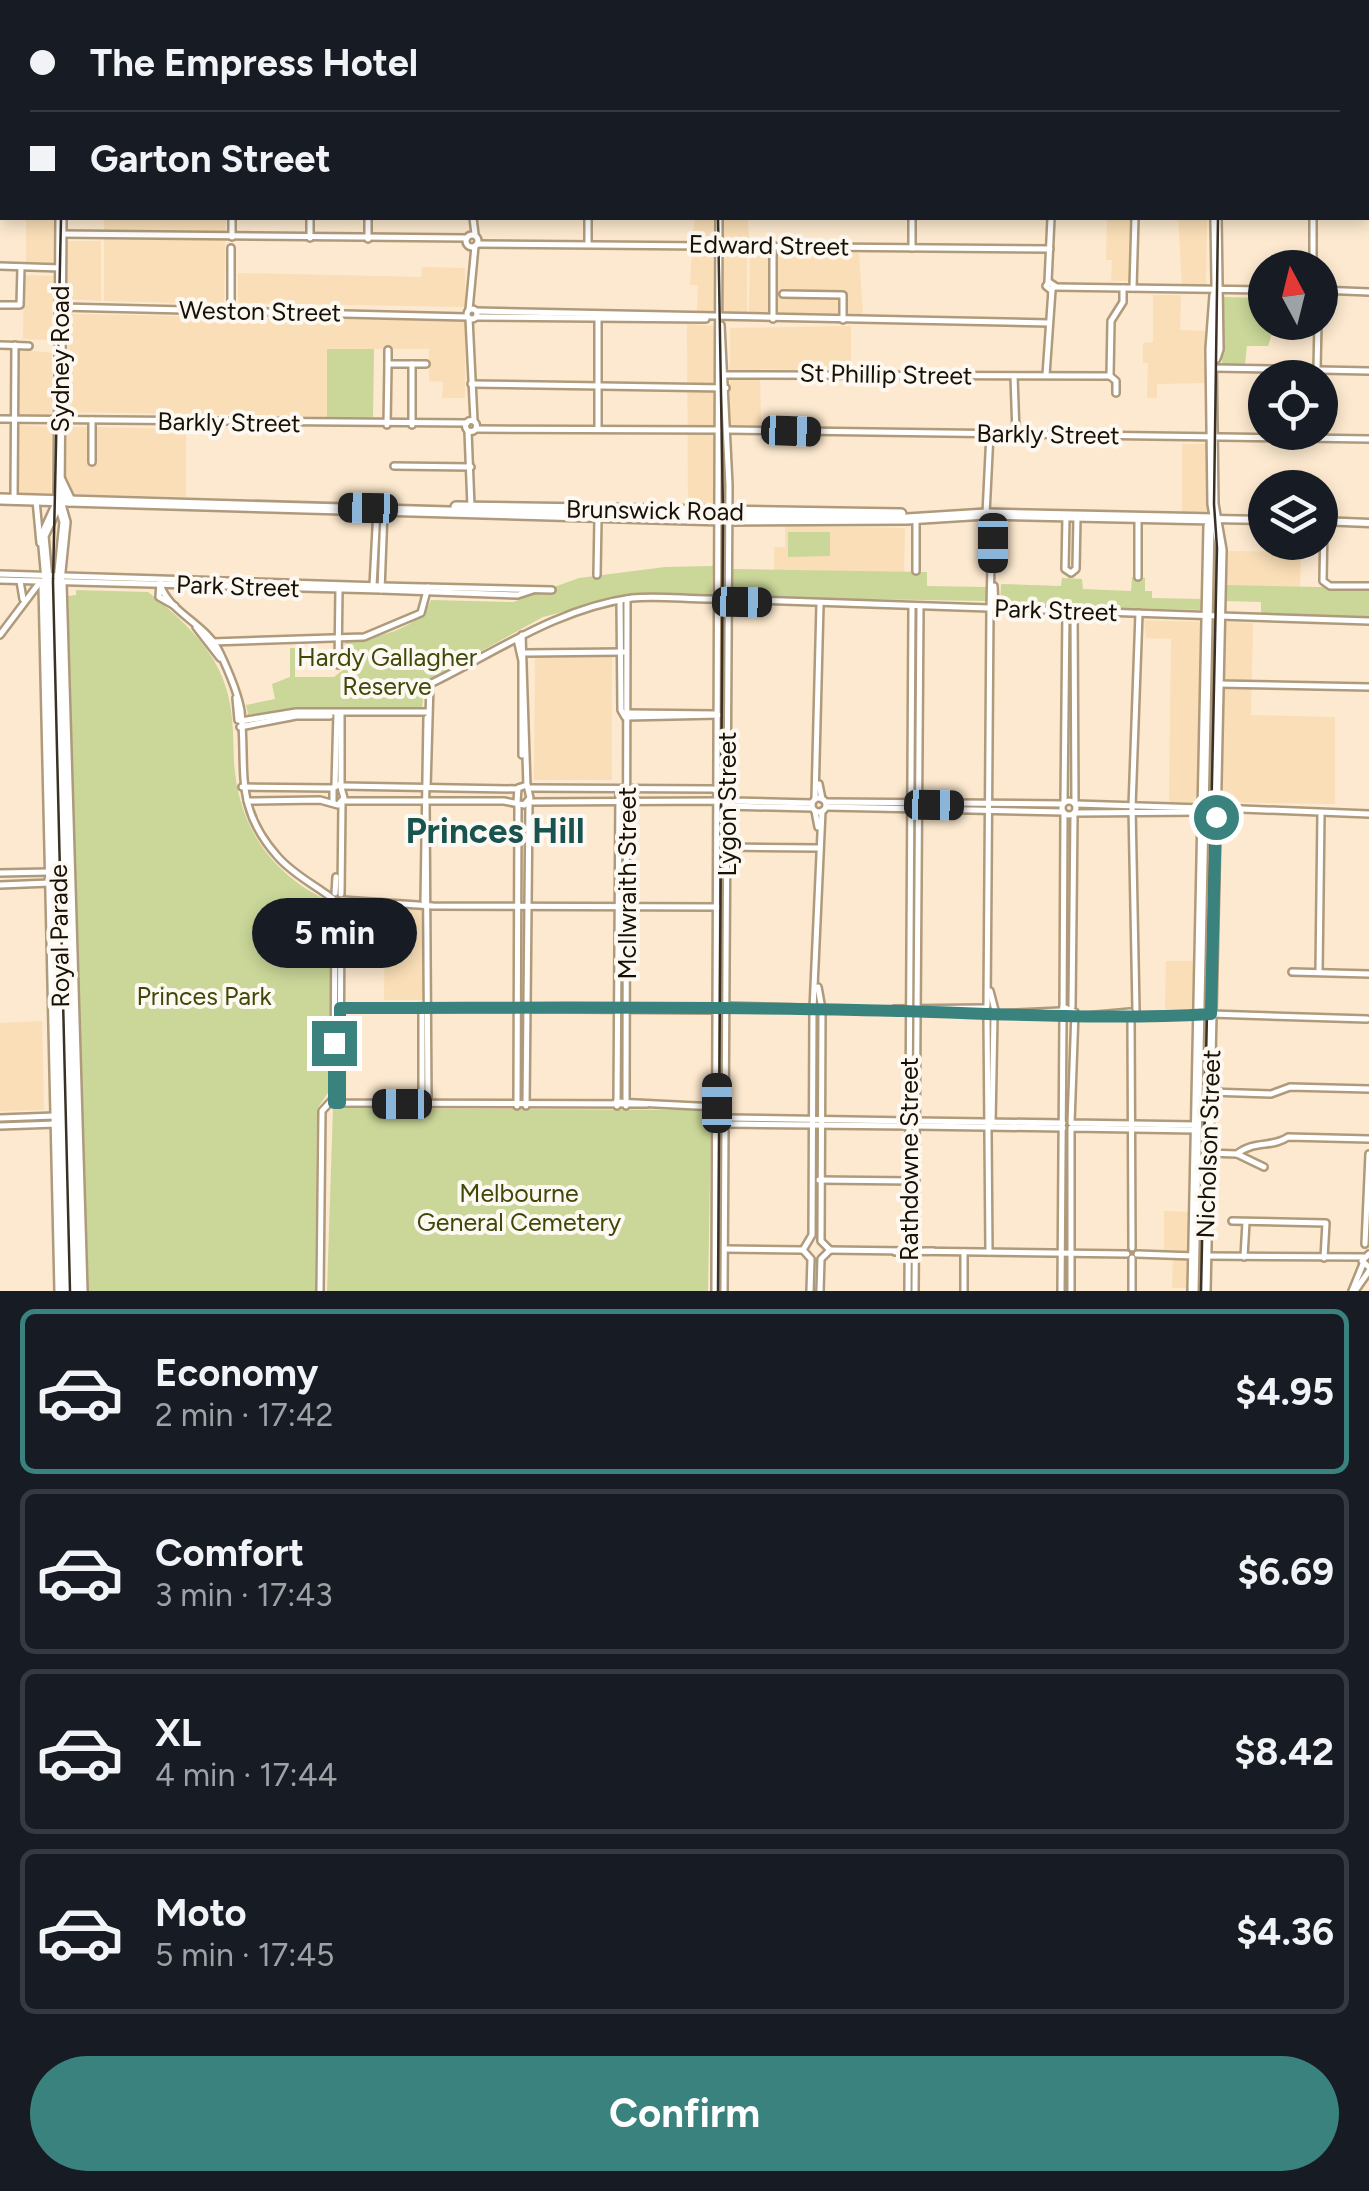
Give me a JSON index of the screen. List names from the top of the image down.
{
  "streets": {
    "main road": [
      "Sydney Road",
      "Brunswick Road",
      "Royal Parade",
      "Nicholson Street"
    ],
    "street": [
      "Edward Street",
      "Weston Street",
      "St Phillip Street",
      "Barkly Street",
      "Park Street",
      "Lygon Street",
      "McIlwraith Street",
      "Rathdowne Street"
    ]
  },
  "crossings": [
    ["Edward Street", "Sydney Road"],
    ["Edward Street", "Lygon Street"],
    ["Weston Street", "Sydney Road"],
    ["Weston Street", "Lygon Street"],
    ["Sydney Road", "Barkly Street"],
    ["Sydney Road", "Brunswick Road"],
    ["Sydney Road", "Royal Parade"],
    ["St Phillip Street", "Lygon Street"],
    ["Barkly Street", "Lygon Street"],
    ["Barkly Street", "Nicholson Street"],
    ["Brunswick Road", "Lygon Street"],
    ["Brunswick Road", "Royal Parade"],
    ["Brunswick Road", "Nicholson Street"],
    ["Park Street", "Lygon Street"],
    ["Park Street", "McIlwraith Street"],
    ["Park Street", "Royal Parade"],
    ["Park Street", "Nicholson Street"],
    ["Park Street", "Rathdowne Street"]
  ],
  "districts": ["Princes Hill"],
  "parks": ["Hardy Gallagher Reserve", "Princes Park", "Melbourne General Cemetery"],
  "north": "top",
  "page": {
    "banner": ["The Empress Hotel", "Garton Street"],
    "bubble": "5 min",
    "list": [
      {
        "name": "Economy",
        "note": "2 min · 17:42",
        "value": "$4.95"
      },
      {
        "name": "Comfort",
        "note": "3 min · 17:43",
        "value": "$6.69"
      },
      {
        "name": "XL",
        "note": "4 min · 17:44",
        "value": "$8.42"
      },
      {
        "name": "Moto",
        "note": "5 min · 17:45",
        "value": "$4.36"
      }
    ],
    "buttons": "Confirm"
  }
}
